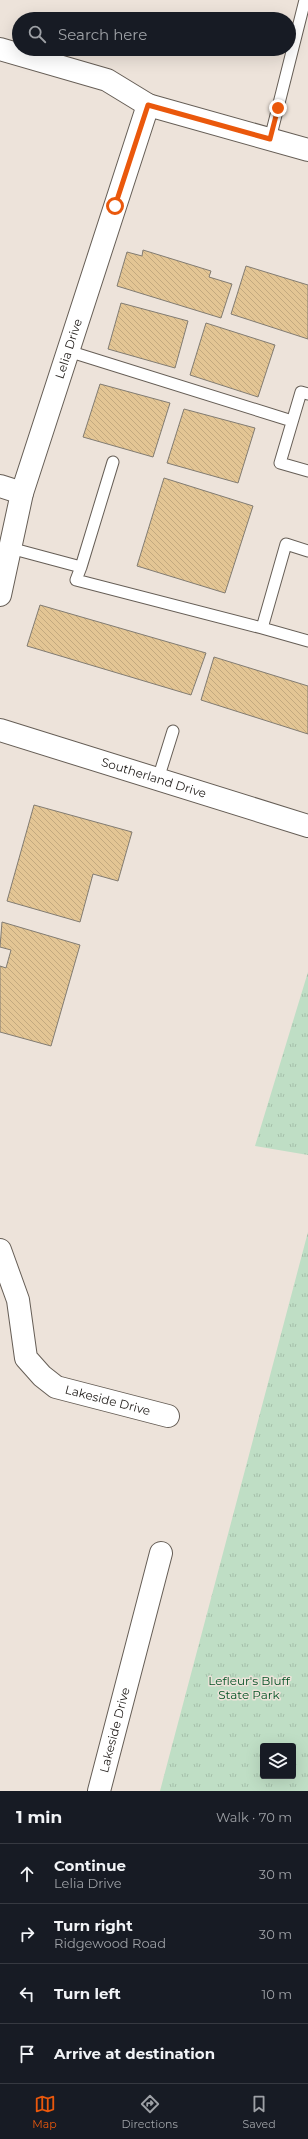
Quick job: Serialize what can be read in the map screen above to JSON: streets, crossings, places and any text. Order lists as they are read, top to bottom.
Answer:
{
  "streets": {
    "street": ["Lelia Drive", "Southerland Drive", "Lakeside Drive"]
  },
  "parks": ["Lefleur's Bluff State Park"],
  "page": {
    "search": "Search here",
    "heading": ["1 min", "Walk · 70 m"],
    "list": [
      ["Continue", "Lelia Drive", "30 m"],
      ["Turn right", "Ridgewood Road", "30 m"],
      ["Turn left", "10 m"],
      "Arrive at destination"
    ],
    "nav": ["Map", "Directions", "Saved"]
  }
}
